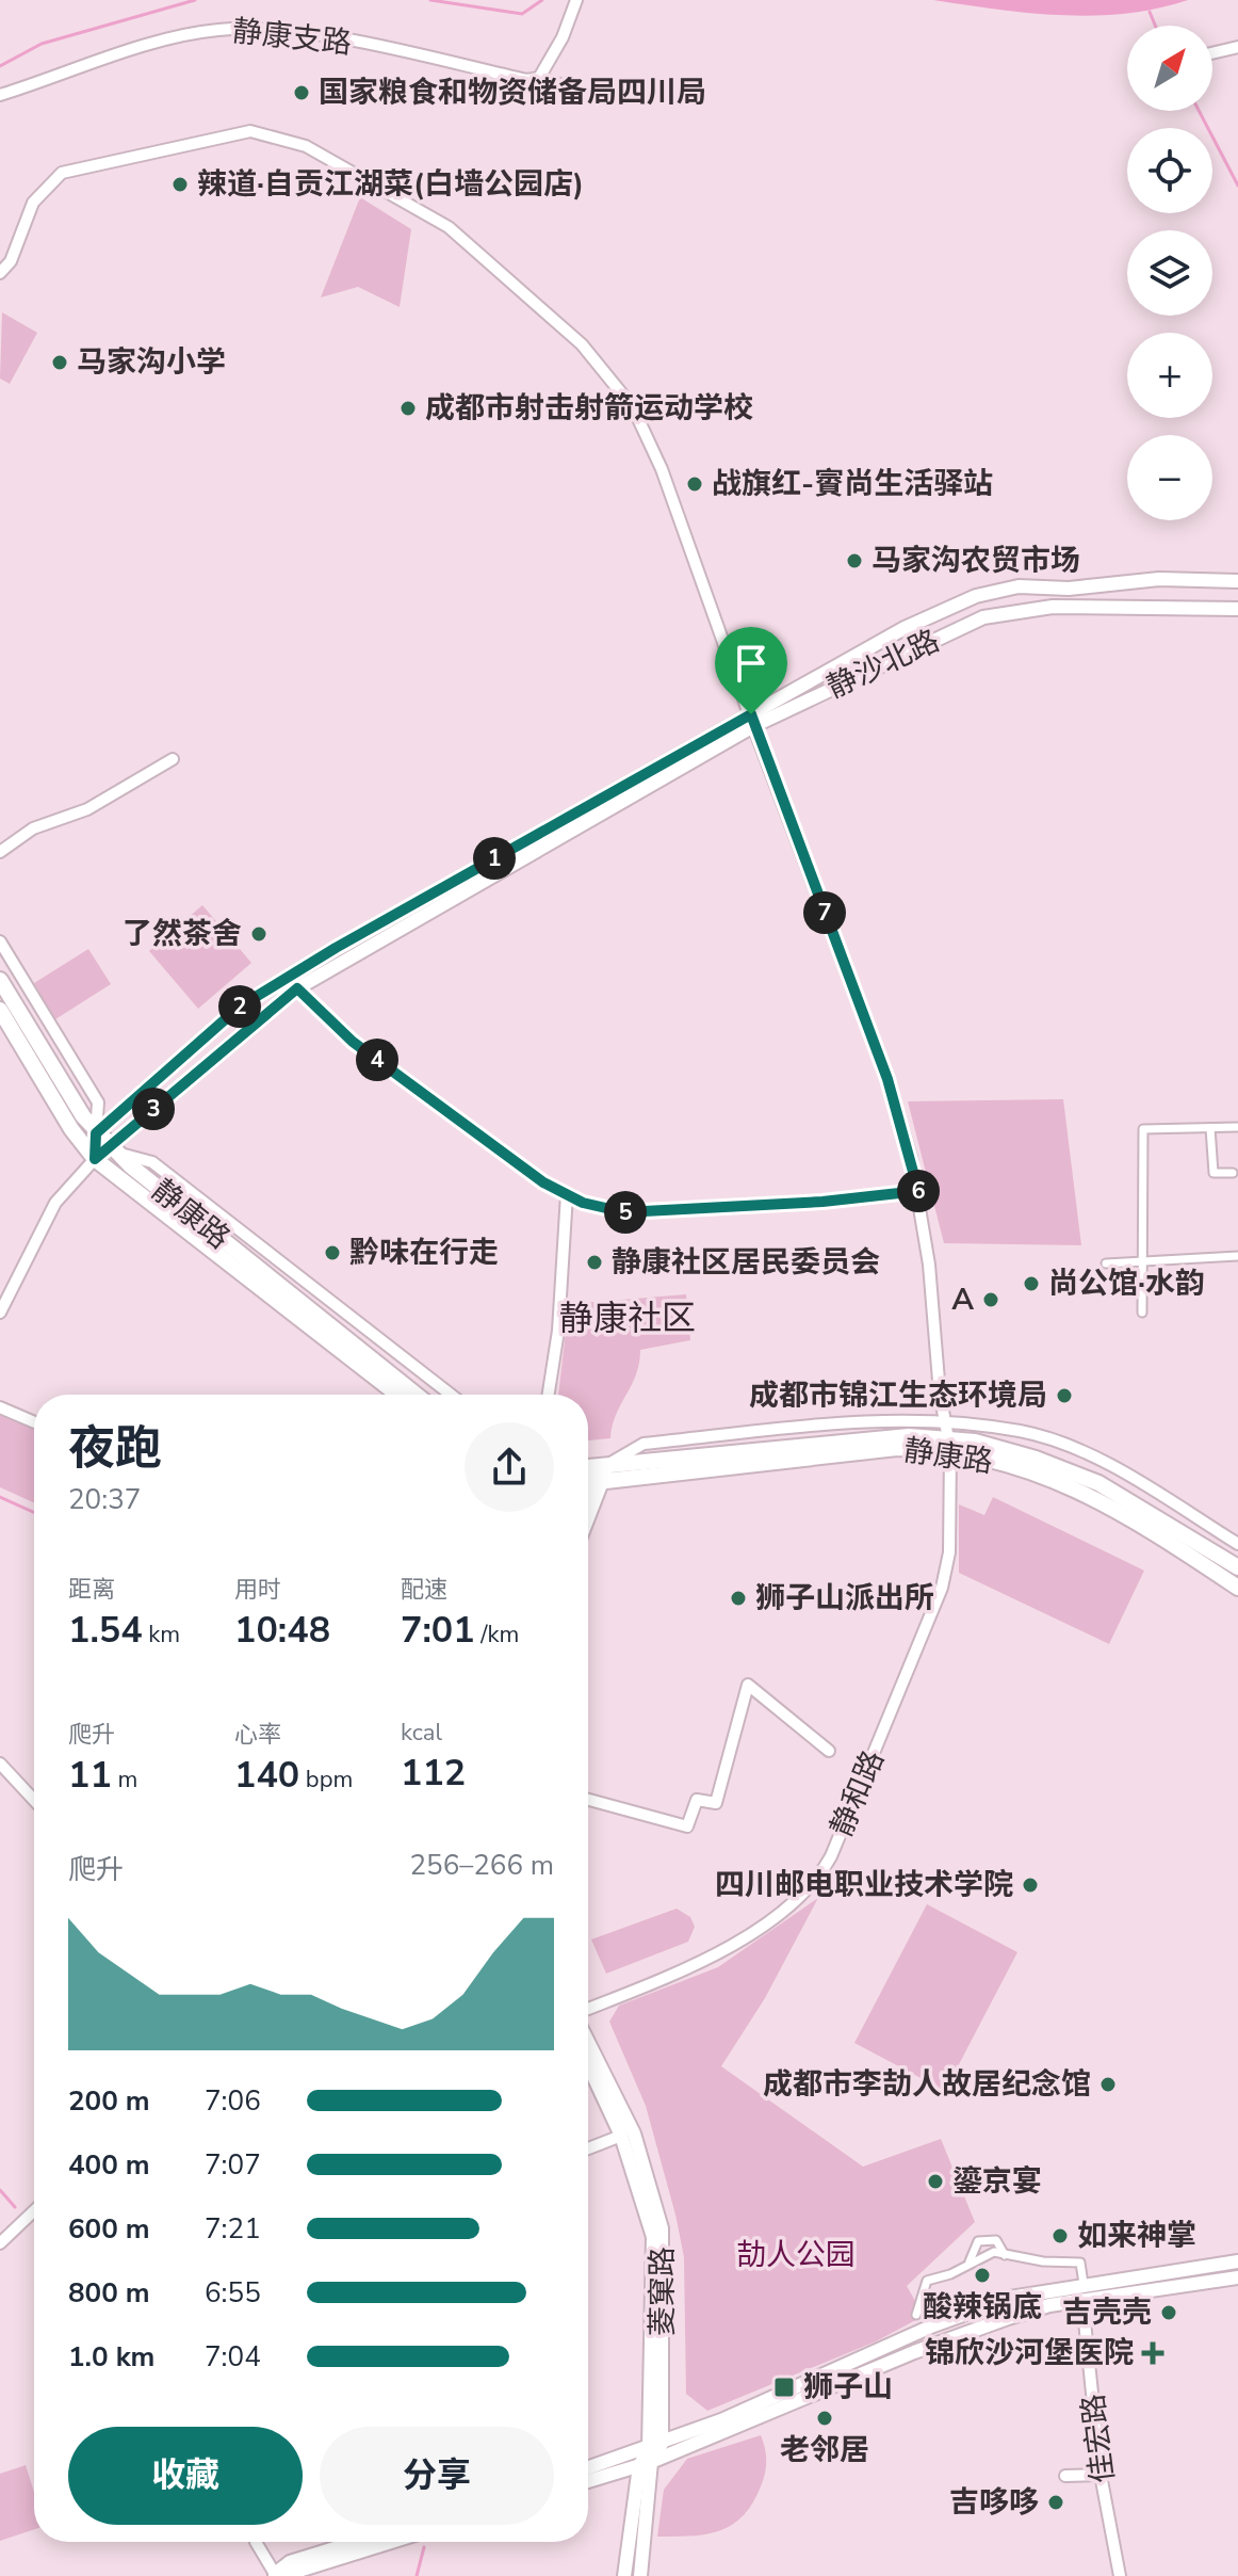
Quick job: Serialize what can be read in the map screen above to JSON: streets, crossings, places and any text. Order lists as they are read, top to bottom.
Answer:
{
  "streets": {
    "main road": ["静康路"],
    "street": [
      "静康支路",
      "静沙北路",
      "静和路",
      "菱窠路",
      "佳宏路"
    ]
  },
  "crossings": [
    ["静沙北路", "静康路"],
    ["静沙北路", "静和路"],
    ["静康路", "静和路"]
  ],
  "districts": ["静康社区"],
  "parks": ["劼人公园"],
  "places": {
    "other": [
      "国家粮食和物资储备局四川局",
      "辣道·自贡江湖菜(白墙公园店)",
      "马家沟小学",
      "成都市射击射箭运动学校",
      "战旗红-賨尚生活驿站",
      "马家沟农贸市场",
      "了然茶舍",
      "黔味在行走",
      "静康社区居民委员会",
      "尚公馆·水韵",
      "A",
      "成都市锦江生态环境局",
      "狮子山派出所",
      "四川邮电职业技术学院",
      "成都市李劼人故居纪念馆",
      "鎏京宴",
      "如来神掌",
      "酸辣锅底",
      "吉壳壳",
      "老邻居",
      "吉哆哆"
    ],
    "health": ["锦欣沙河堡医院"],
    "transit": ["狮子山"]
  },
  "north": "top right",
  "page": {
    "map_buttons": ["+", "−"],
    "pins": [
      "1",
      "7",
      "2",
      "4",
      "3",
      "6",
      "5"
    ],
    "heading": ["夜跑", "20:37"],
    "stats": [
      ["距离", "1.54 km"],
      ["用时", "10:48"],
      ["配速", "7:01 /km"],
      ["爬升", "11 m"],
      ["心率", "140 bpm"],
      ["kcal", "112"]
    ],
    "chart": ["爬升", "256–266 m"],
    "list": [
      {
        "name": "200 m",
        "note": "7:06"
      },
      {
        "name": "400 m",
        "note": "7:07"
      },
      {
        "name": "600 m",
        "note": "7:21"
      },
      {
        "name": "800 m",
        "note": "6:55"
      },
      {
        "name": "1.0 km",
        "note": "7:04"
      }
    ],
    "buttons": ["收藏", "分享"]
  }
}
